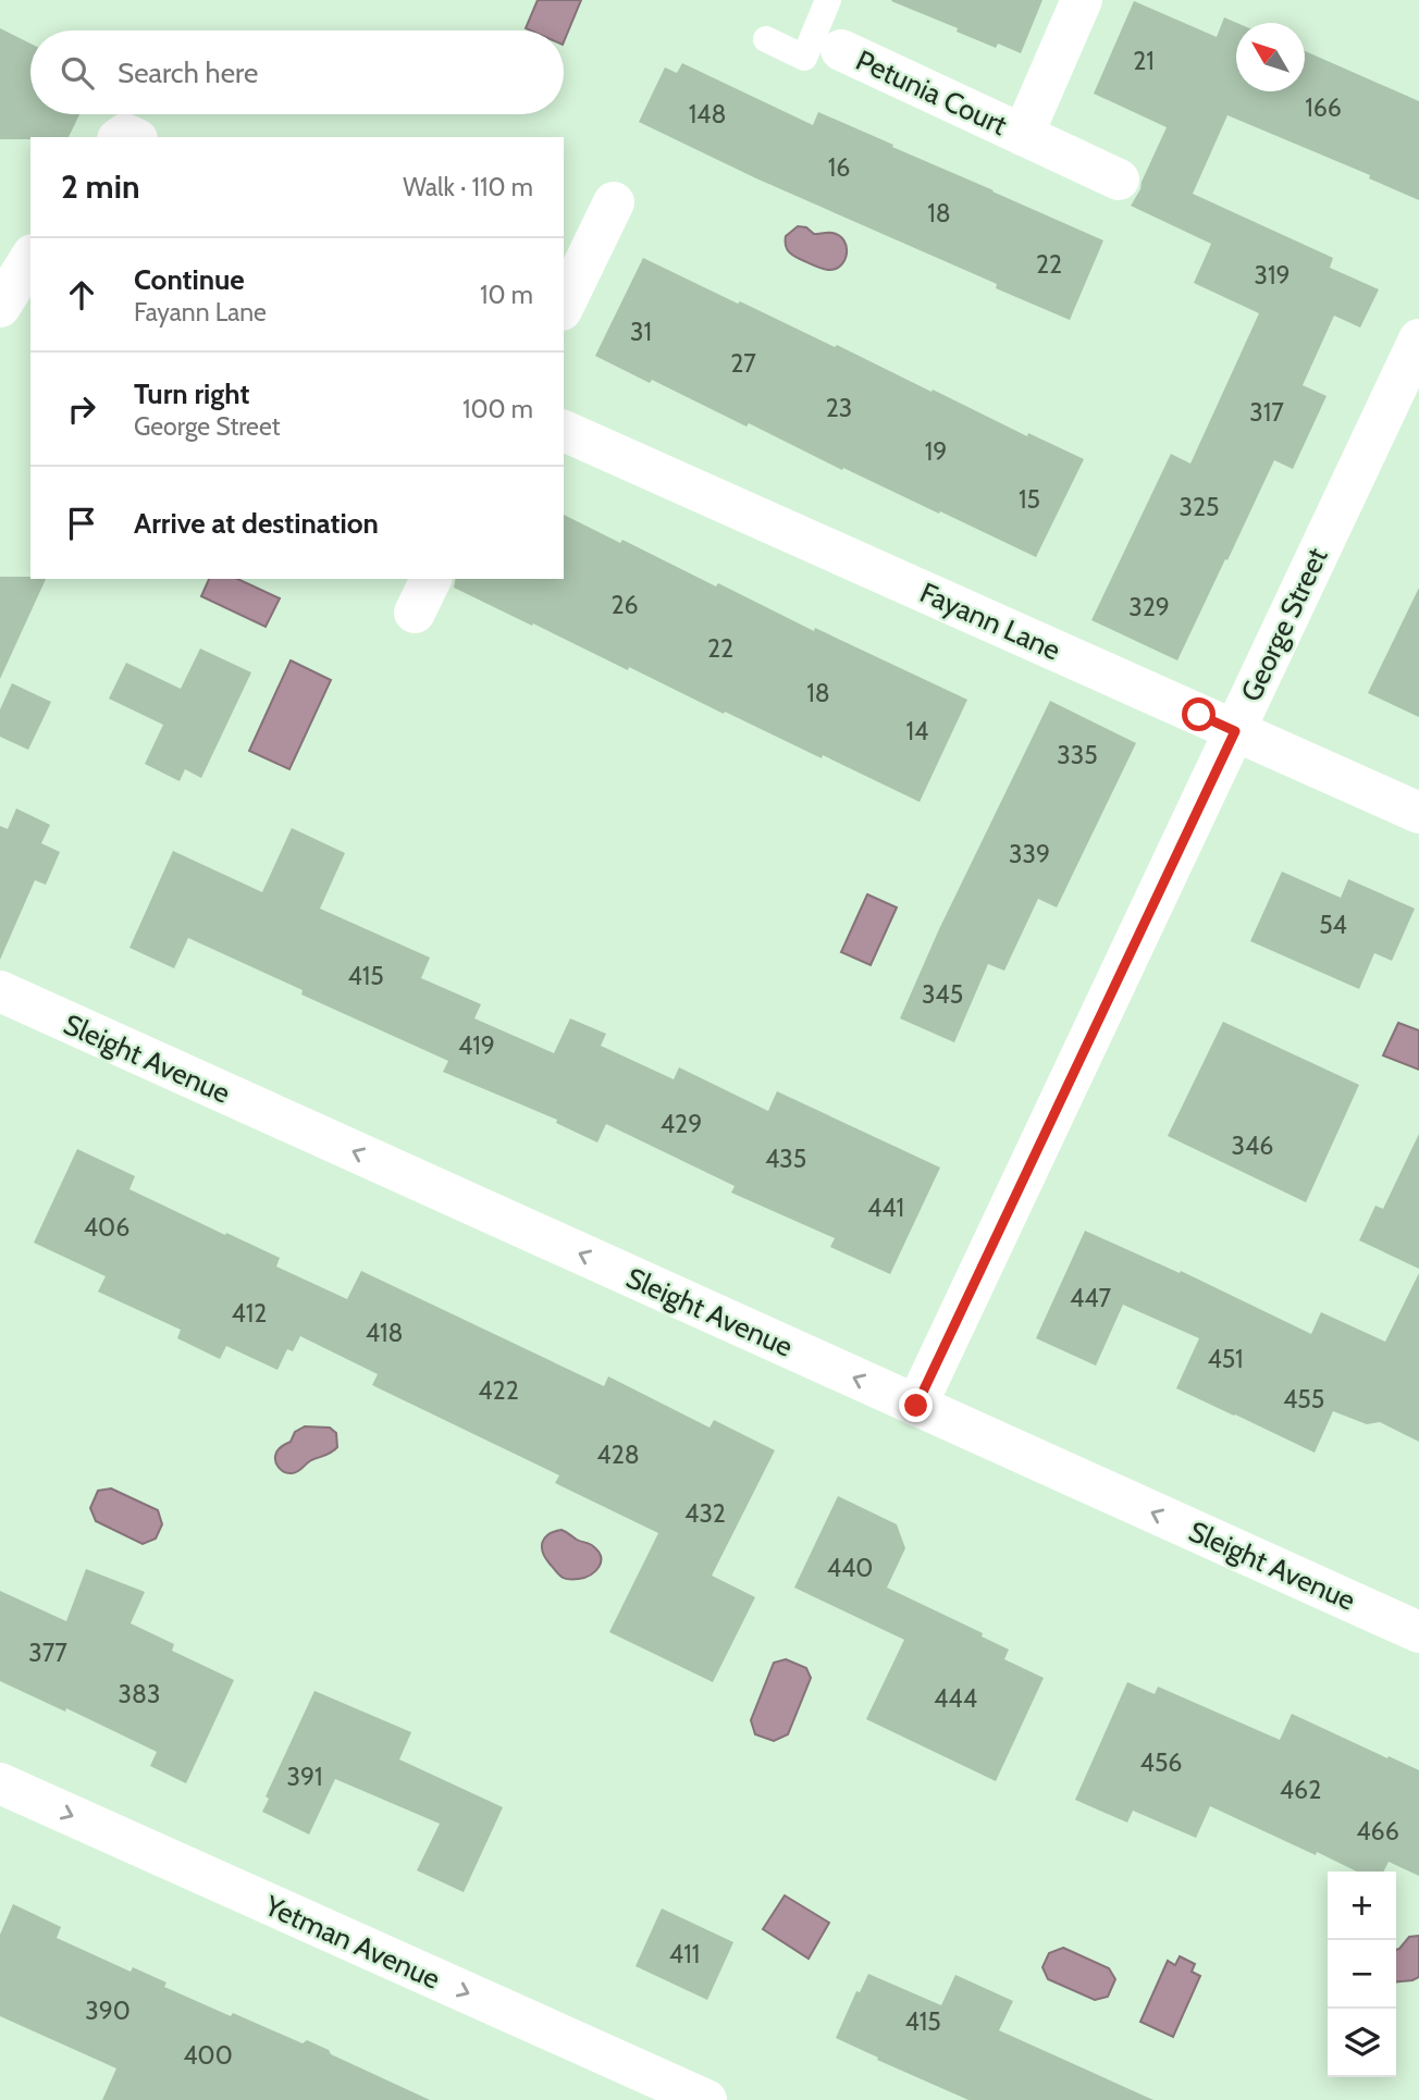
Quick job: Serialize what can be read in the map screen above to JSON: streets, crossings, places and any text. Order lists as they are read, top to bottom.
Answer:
{
  "streets": {
    "street": [
      "Petunia Court",
      "Fayann Lane",
      "George Street",
      "Sleight Avenue",
      "Yetman Avenue"
    ]
  },
  "crossings": [
    ["Fayann Lane", "George Street"],
    ["George Street", "Sleight Avenue"]
  ],
  "one_way": ["Sleight Avenue", "Yetman Avenue"],
  "house_numbers": [
    "21",
    "166",
    "148",
    "16",
    "18",
    "22",
    "319",
    "31",
    "27",
    "23",
    "317",
    "19",
    "15",
    "325",
    "26",
    "329",
    "22",
    "18",
    "14",
    "335",
    "339",
    "54",
    "415",
    "345",
    "419",
    "429",
    "346",
    "435",
    "441",
    "406",
    "447",
    "412",
    "418",
    "451",
    "422",
    "455",
    "428",
    "432",
    "440",
    "377",
    "383",
    "444",
    "456",
    "391",
    "462",
    "466",
    "411",
    "390",
    "415",
    "400"
  ],
  "north": "top left",
  "page": {
    "search": "Search here",
    "heading": ["2 min", "Walk · 110 m"],
    "list": [
      ["Continue", "Fayann Lane", "10 m"],
      ["Turn right", "George Street", "100 m"],
      "Arrive at destination"
    ],
    "map_buttons": ["+", "−"]
  }
}
